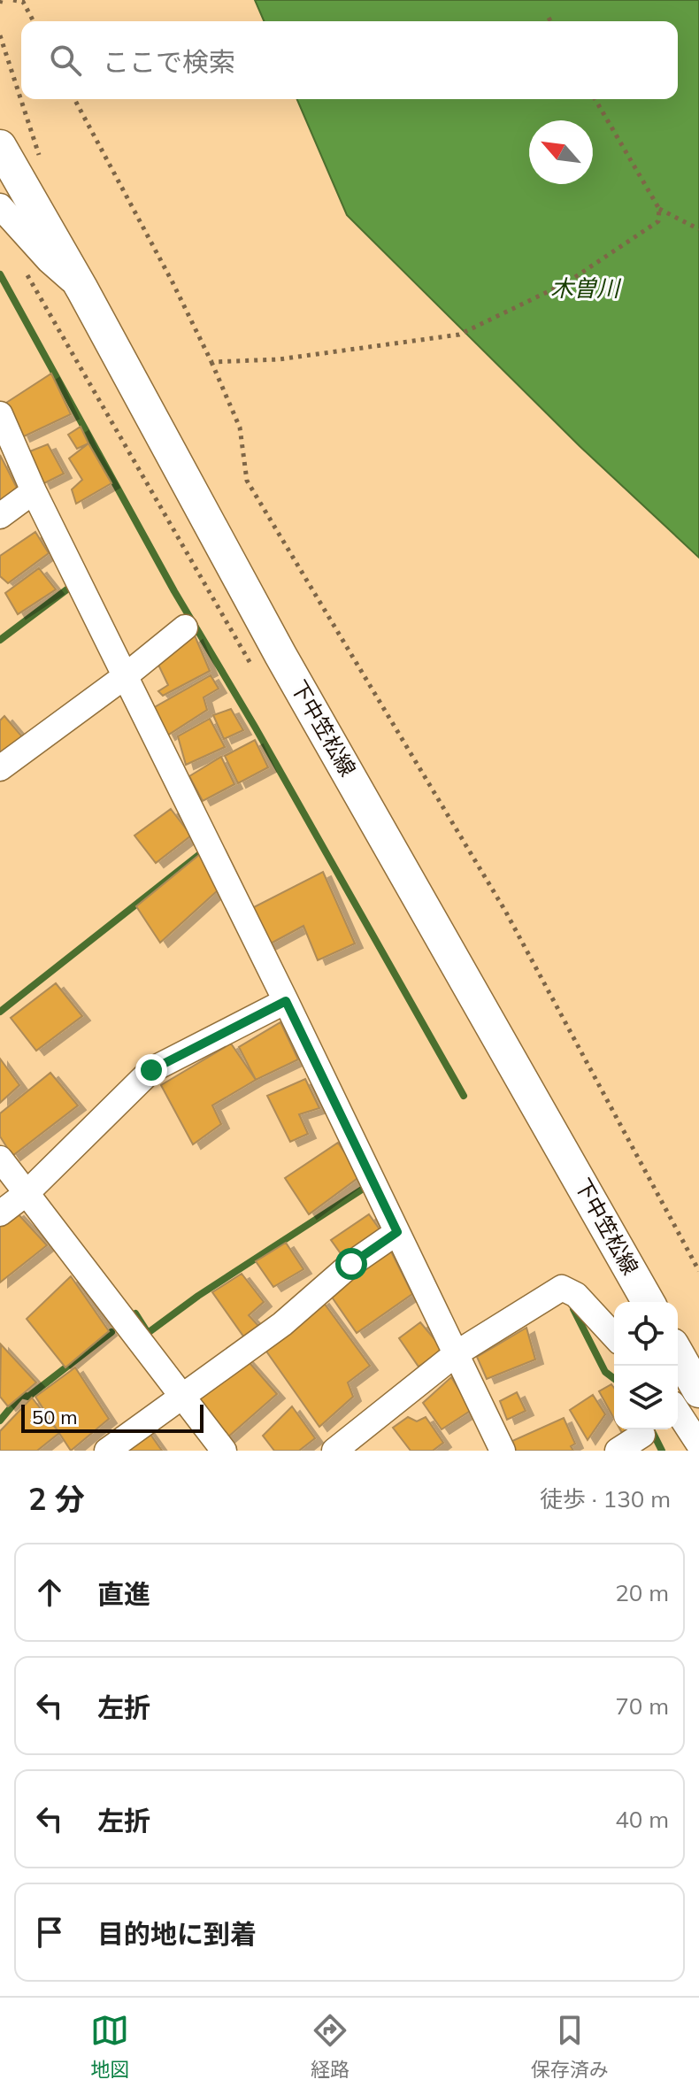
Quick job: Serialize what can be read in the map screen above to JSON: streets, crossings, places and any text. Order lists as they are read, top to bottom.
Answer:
{
  "streets": {
    "main road": ["下中笠松線"]
  },
  "water": ["木曽川"],
  "scale_bar": "50 m",
  "north": "top left",
  "page": {
    "search": "ここで検索",
    "scale": "50 m",
    "heading": ["2 分", "徒歩 · 130 m"],
    "list": [
      ["直進", "20 m"],
      ["左折", "70 m"],
      ["左折", "40 m"],
      "目的地に到着"
    ],
    "nav": ["地図", "経路", "保存済み"]
  }
}
